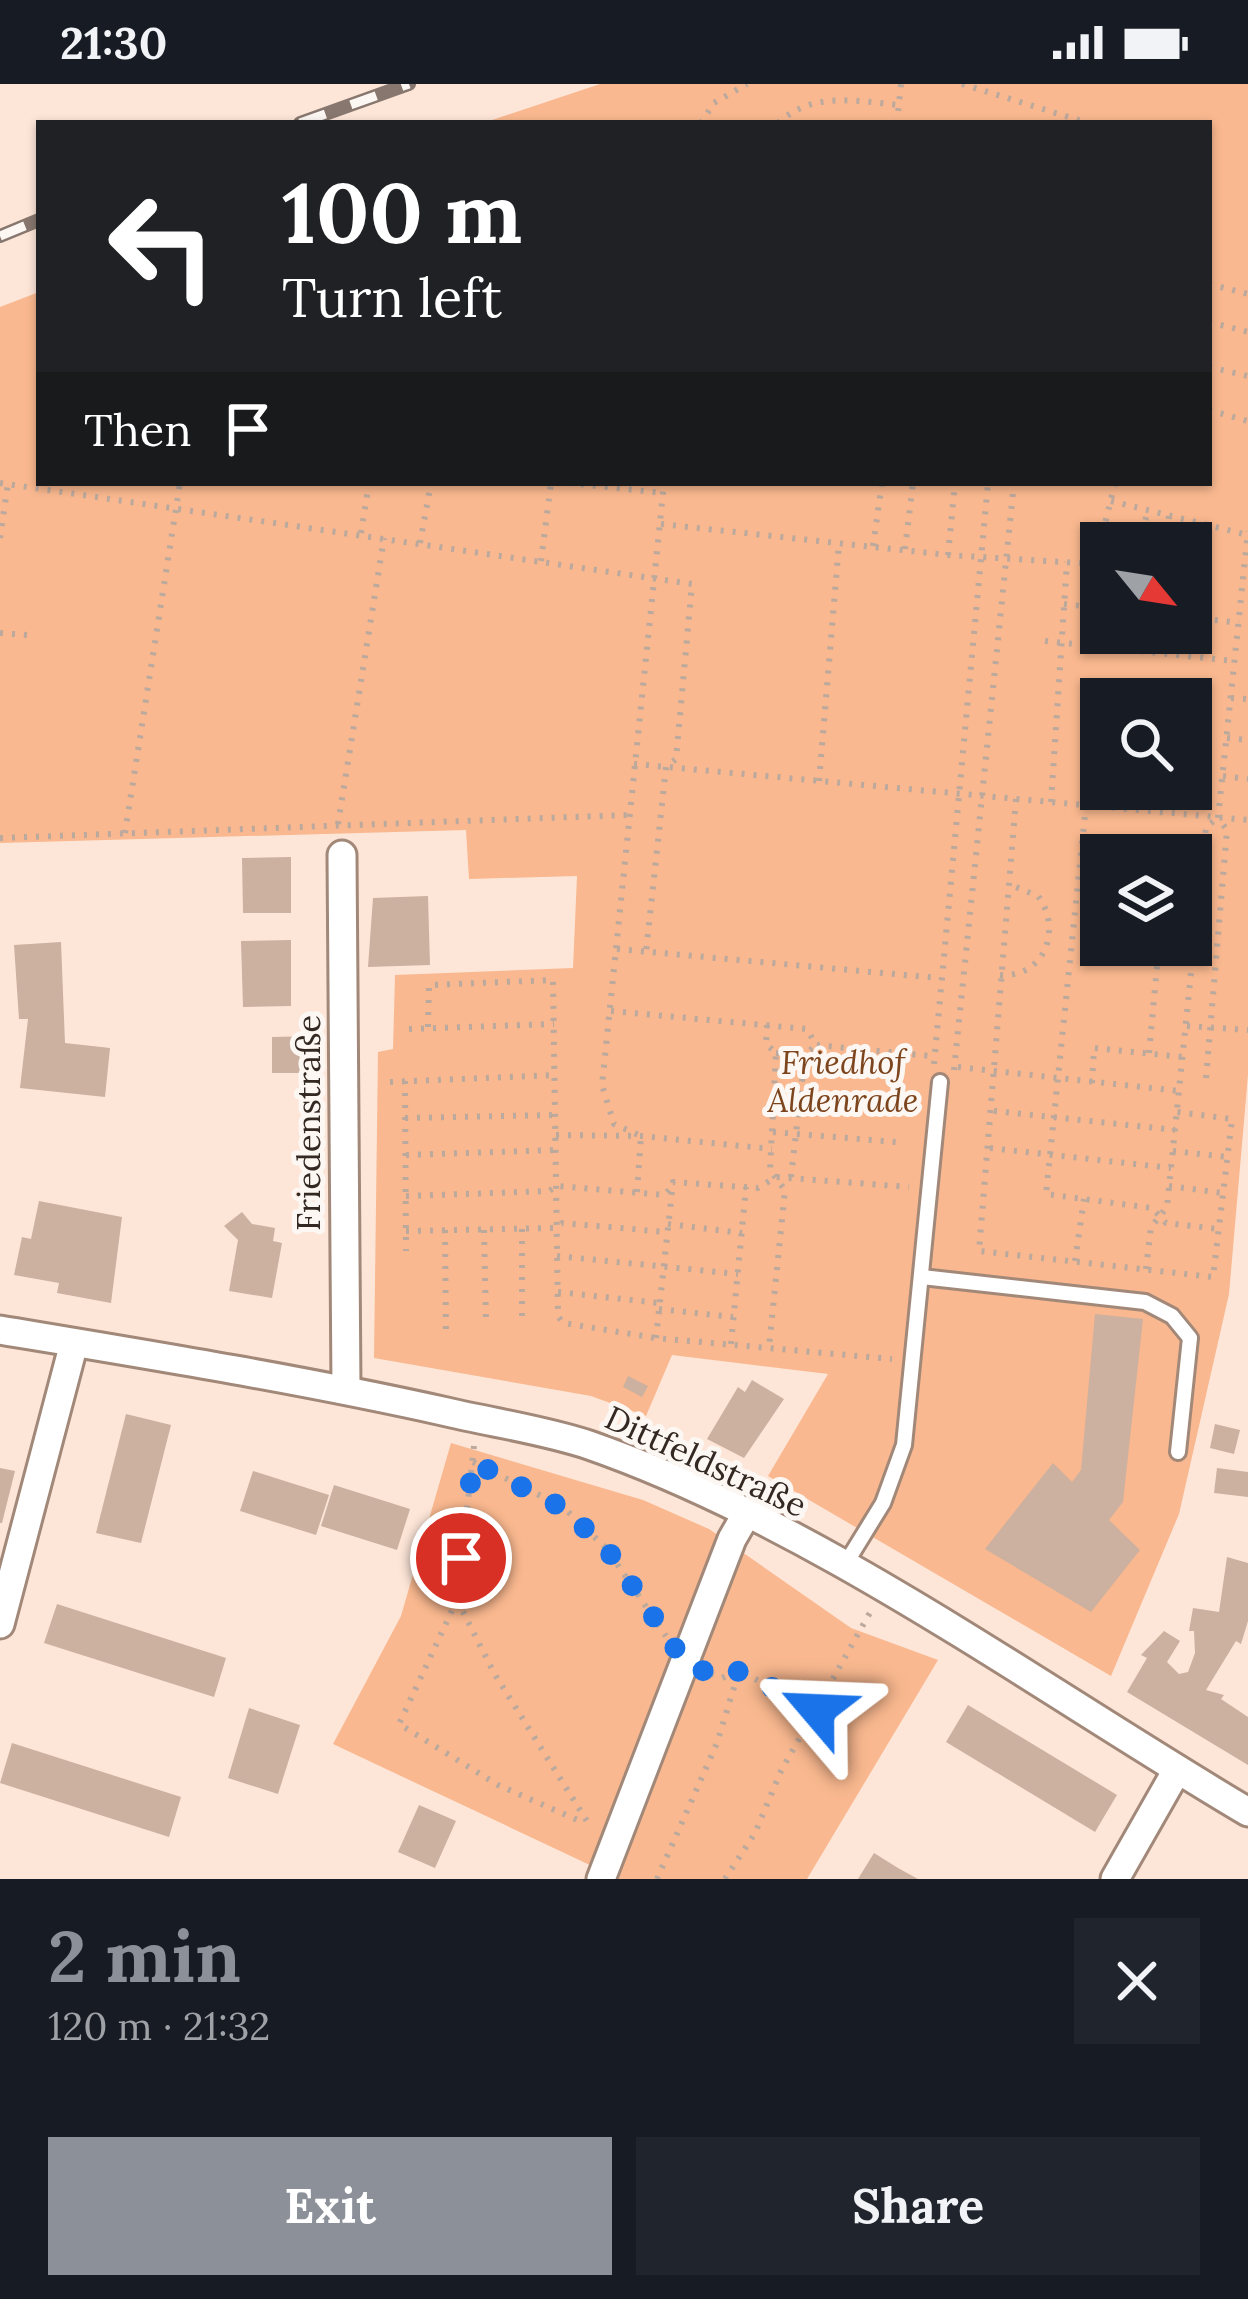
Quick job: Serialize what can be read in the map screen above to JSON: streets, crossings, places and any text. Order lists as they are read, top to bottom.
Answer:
{
  "streets": {
    "street": ["Friedenstraße", "Dittfeldstraße"]
  },
  "crossings": [
    ["Friedenstraße", "Dittfeldstraße"]
  ],
  "parks": ["Friedhof Aldenrade"],
  "north": "bottom right",
  "page": {
    "status": "21:30",
    "turn": ["100 m", "Turn left"],
    "then": "Then",
    "heading": ["2 min", "120 m · 21:32"],
    "buttons": ["Exit", "Share"]
  }
}
